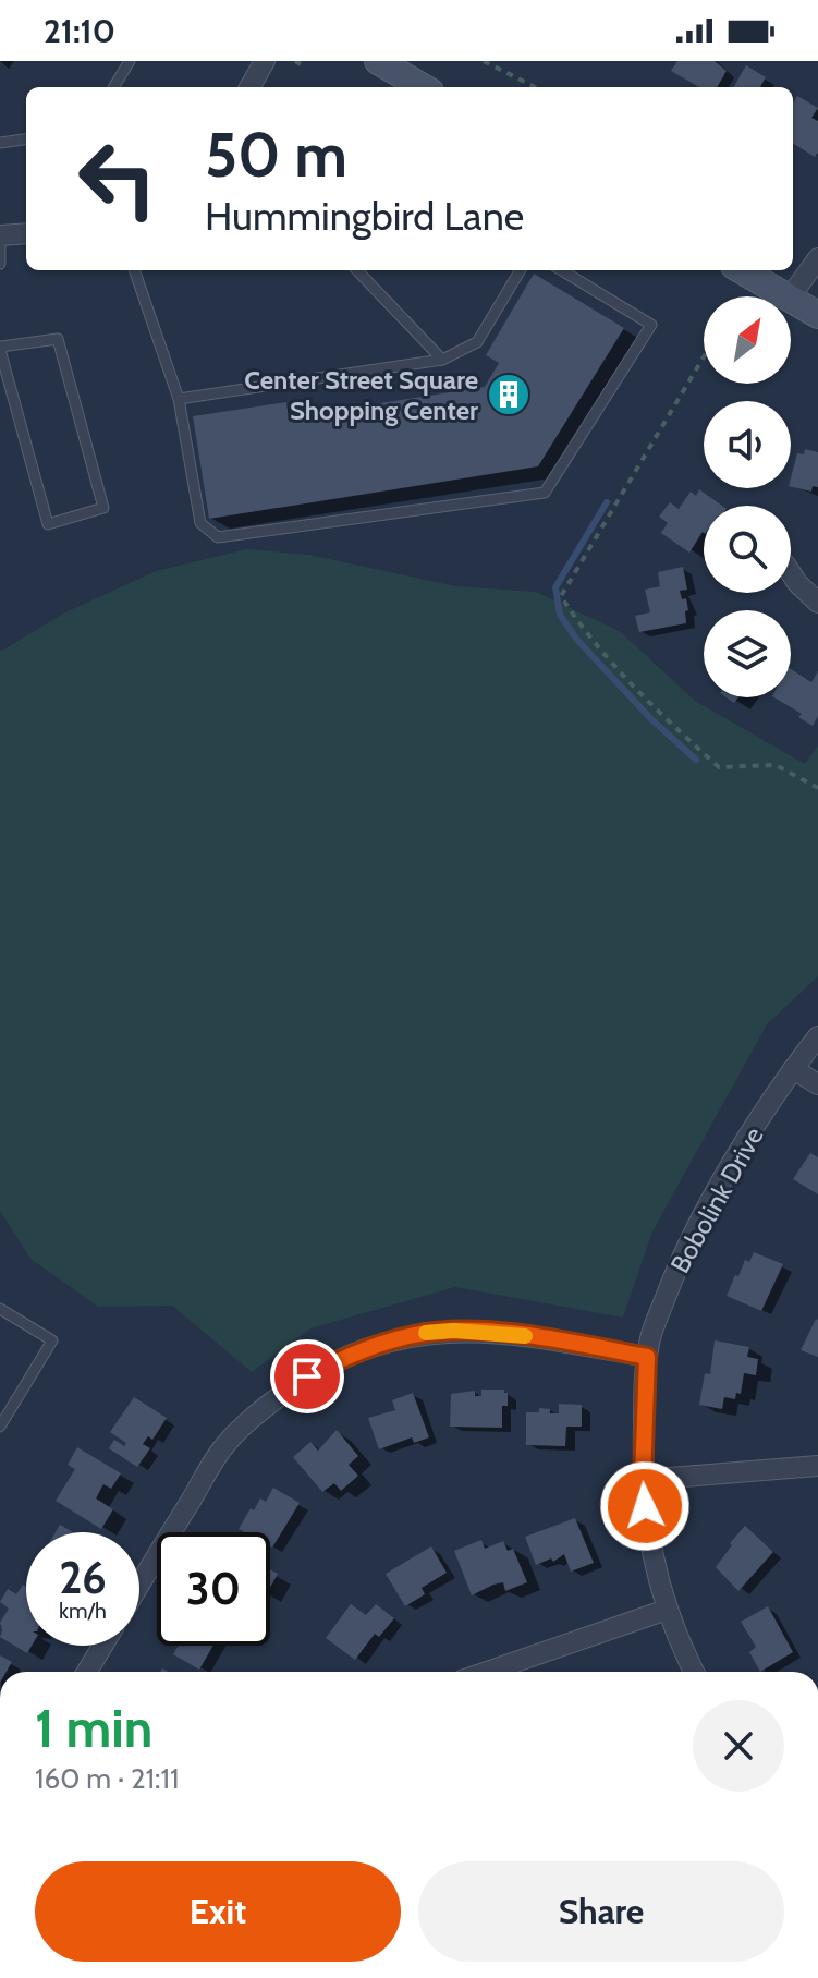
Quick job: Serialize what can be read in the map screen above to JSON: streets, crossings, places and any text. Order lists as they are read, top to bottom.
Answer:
{
  "streets": {
    "street": ["Bobolink Drive"]
  },
  "places": {
    "building": ["Center Street Square Shopping Center"]
  },
  "north": "top right",
  "page": {
    "status": "21:10",
    "turn": ["50 m", "Hummingbird Lane"],
    "speed": "26 km/h",
    "limit": "30",
    "heading": ["1 min", "160 m · 21:11"],
    "buttons": ["Exit", "Share"]
  }
}
